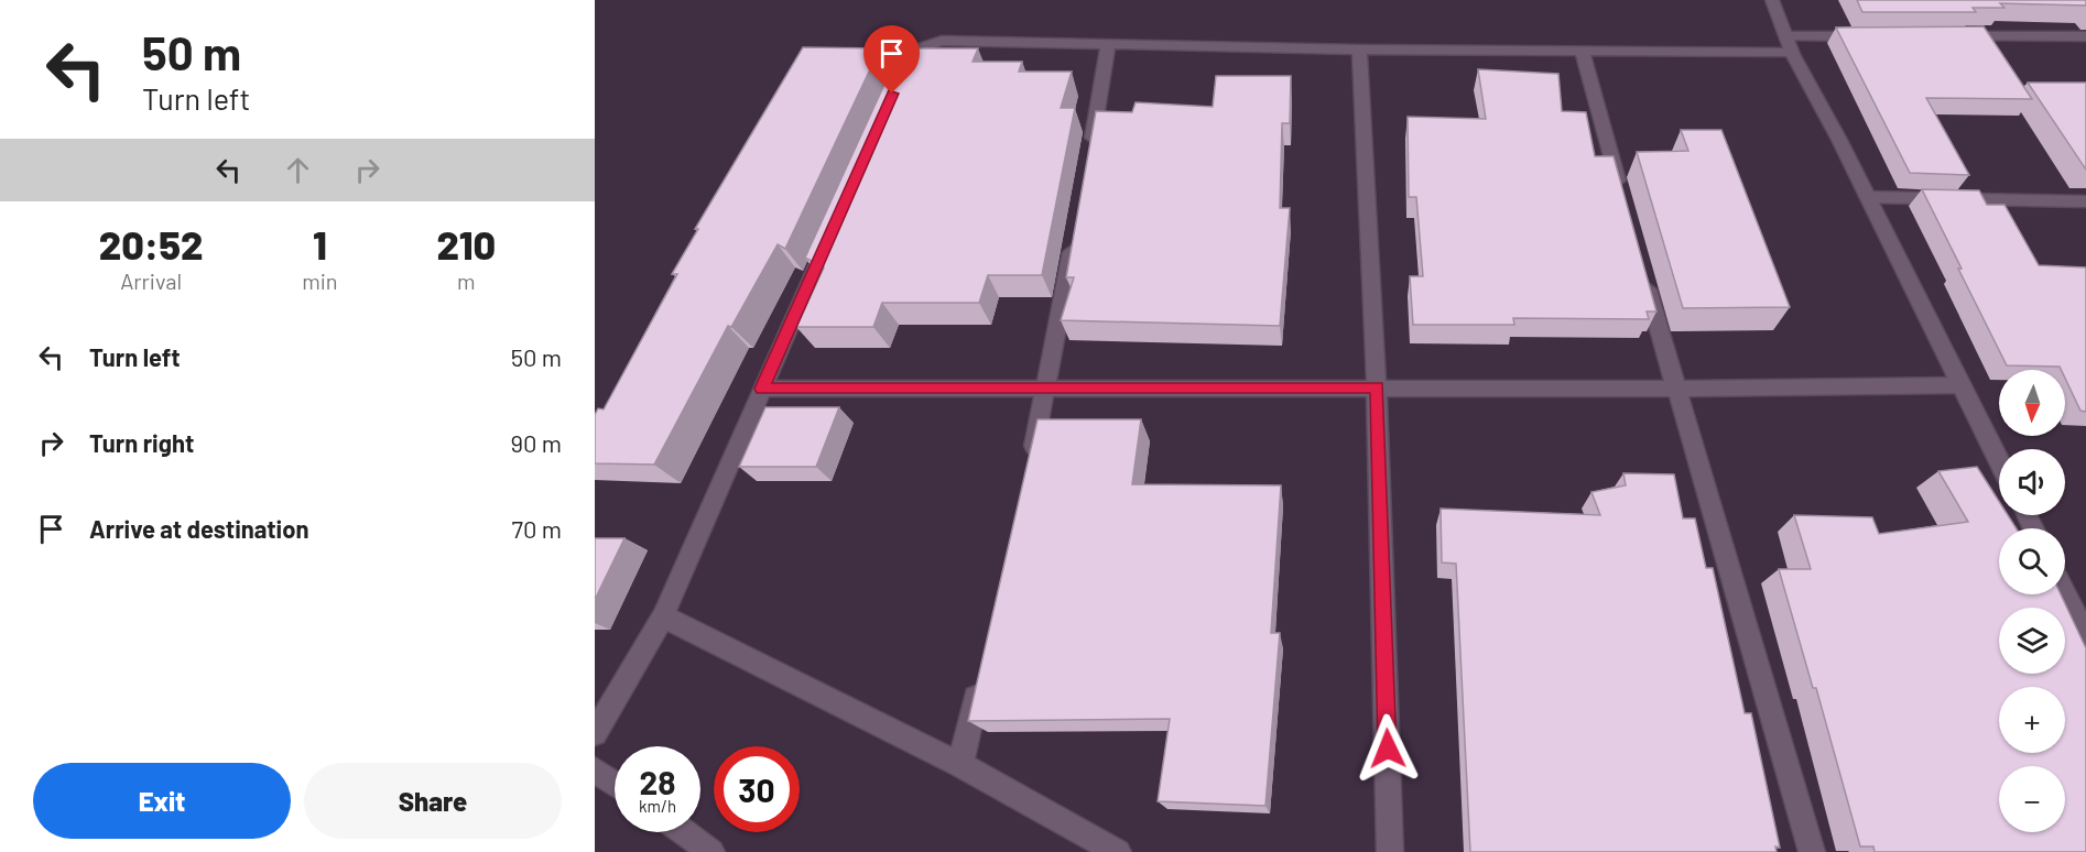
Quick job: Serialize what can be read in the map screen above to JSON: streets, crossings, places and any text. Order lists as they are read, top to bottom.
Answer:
{
  "north": "bottom",
  "page": {
    "turn": ["50 m", "Turn left"],
    "eta": [
      "20:52",
      "Arrival",
      "1",
      "min",
      "210",
      "m"
    ],
    "list": [
      {
        "name": "Turn left",
        "value": "50 m"
      },
      {
        "name": "Turn right",
        "value": "90 m"
      },
      {
        "name": "Arrive at destination",
        "value": "70 m"
      }
    ],
    "map_buttons": ["+", "−"],
    "speed": "28 km/h",
    "limit": "30",
    "buttons": ["Exit", "Share"]
  }
}
